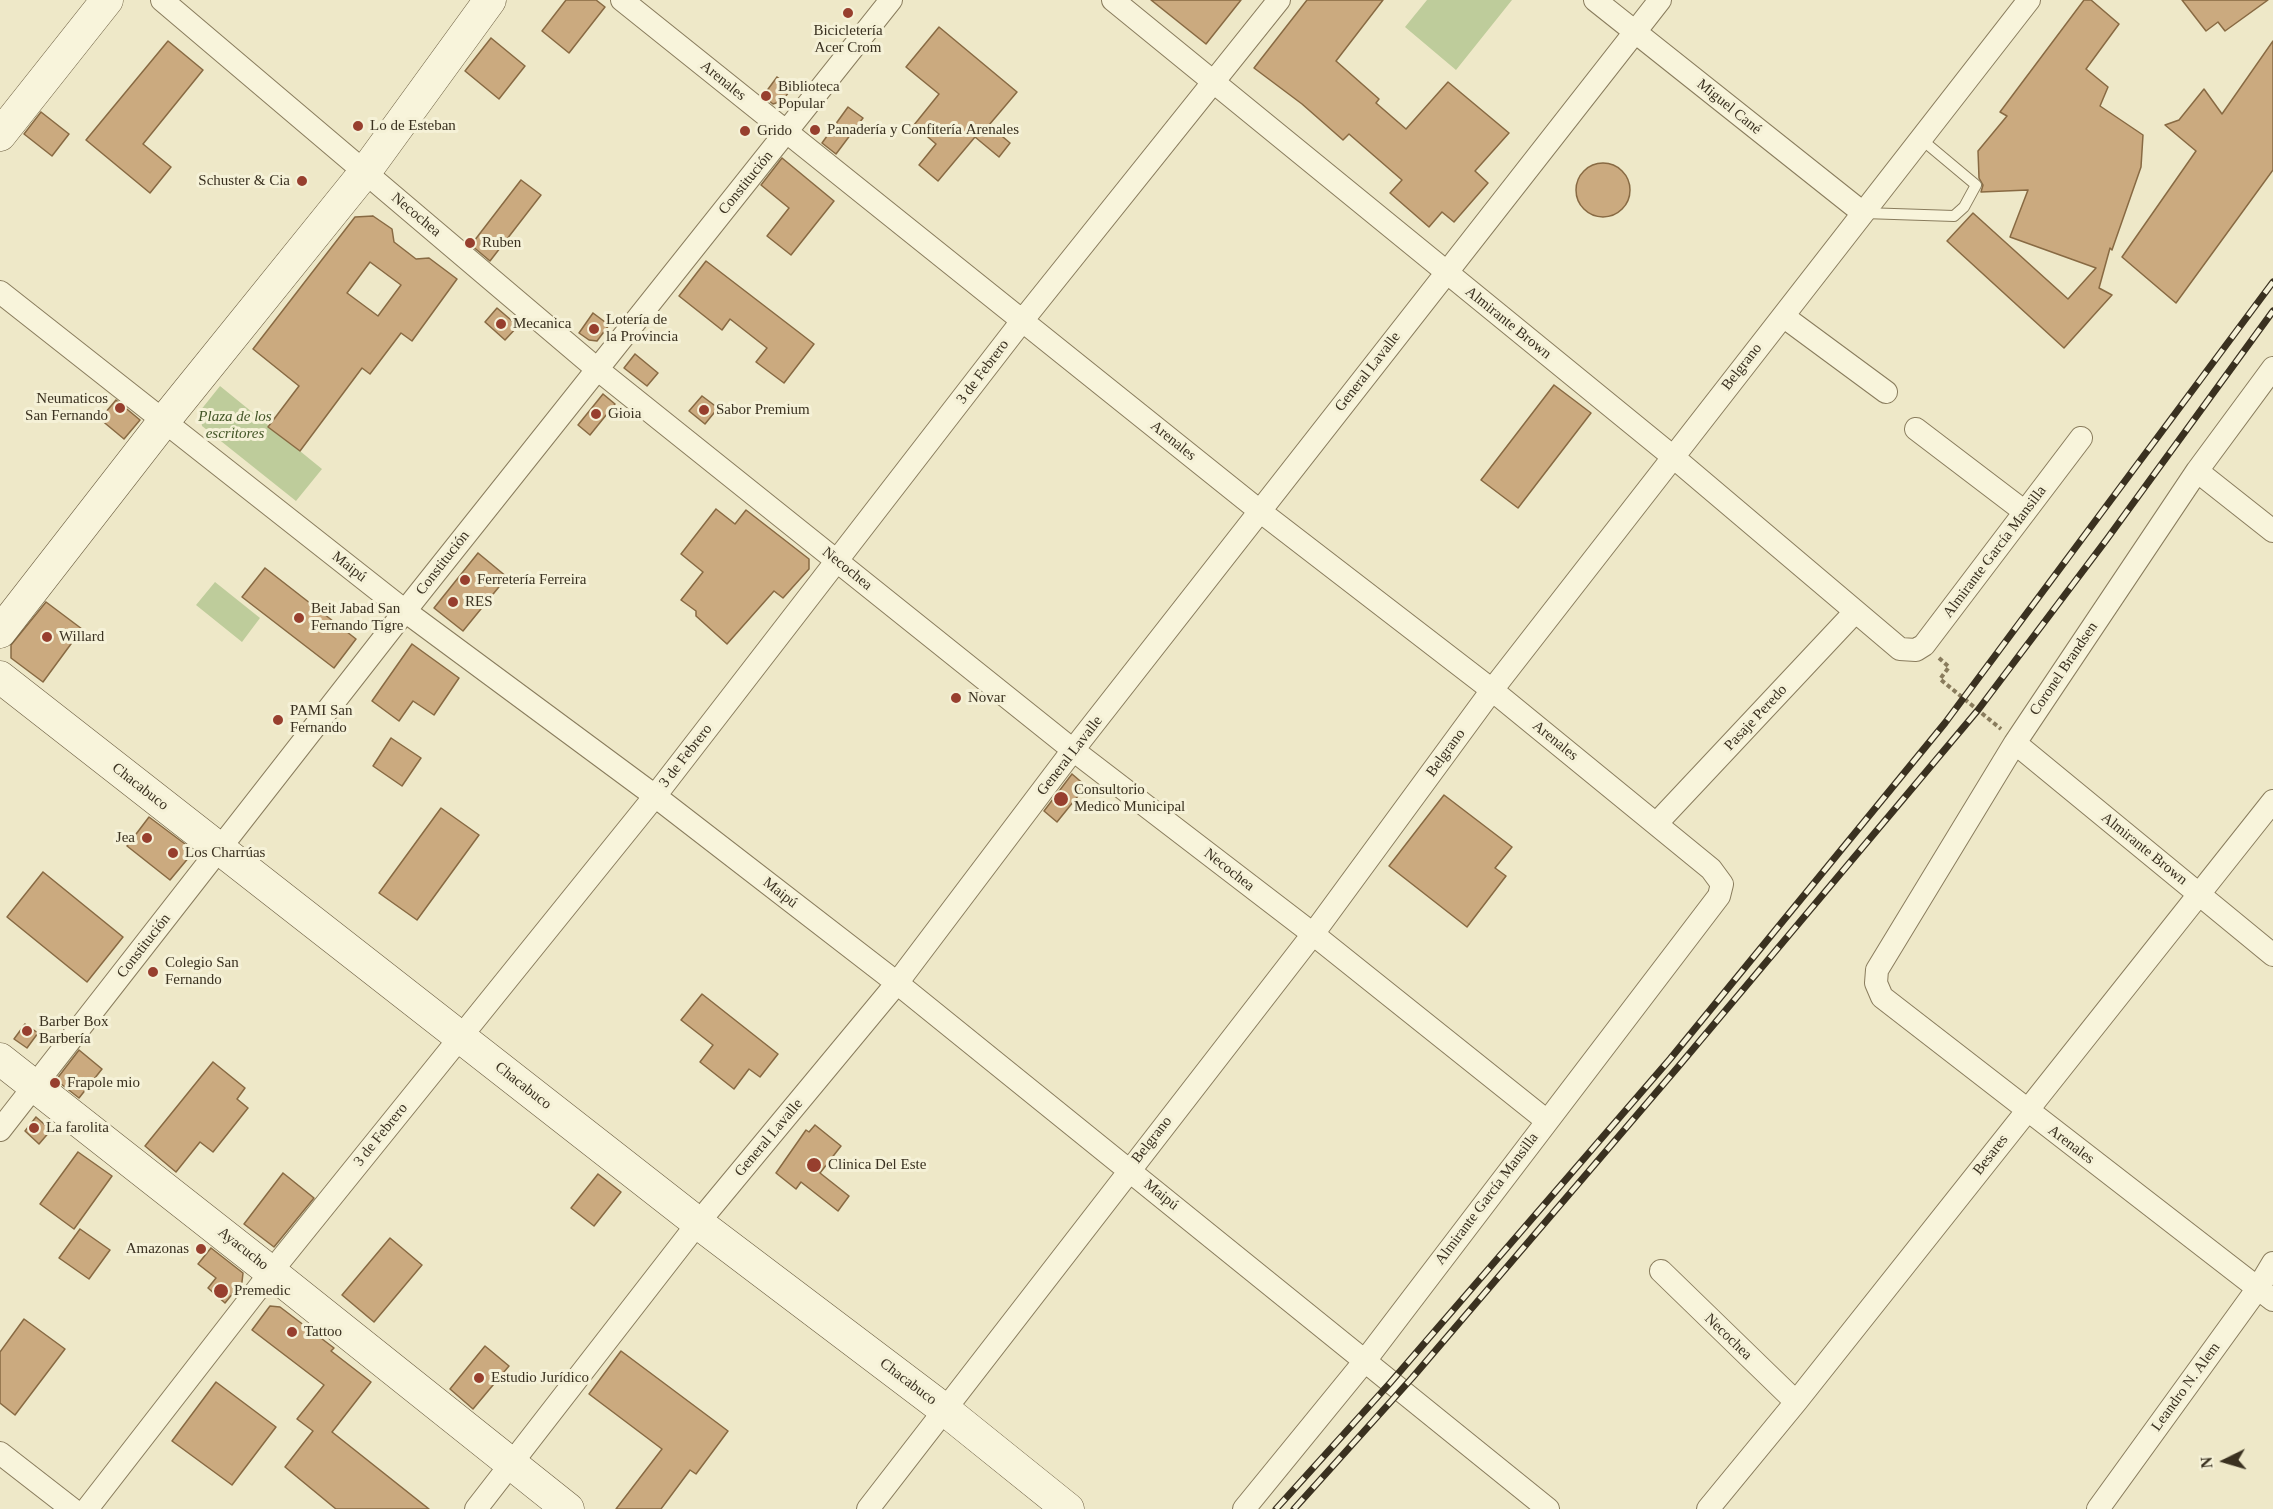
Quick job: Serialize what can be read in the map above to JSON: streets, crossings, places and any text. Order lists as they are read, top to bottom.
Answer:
{
  "streets": {
    "street": [
      "Arenales",
      "Miguel Cané",
      "Constitución",
      "Necochea",
      "Almirante Brown",
      "Belgrano",
      "3 de Febrero",
      "General Lavalle",
      "Almirante García Mansilla",
      "Maipú",
      "Coronel Brandsen",
      "Pasaje Peredo",
      "Chacabuco",
      "Besares",
      "Ayacucho",
      "Leandro N. Alem"
    ]
  },
  "crossings": [
    ["Arenales", "Constitución"],
    ["Arenales", "Belgrano"],
    ["Arenales", "3 de Febrero"],
    ["Arenales", "General Lavalle"],
    ["Arenales", "Almirante García Mansilla"],
    ["Arenales", "Coronel Brandsen"],
    ["Arenales", "Pasaje Peredo"],
    ["Arenales", "Besares"],
    ["Arenales", "Leandro N. Alem"],
    ["Miguel Cané", "Belgrano"],
    ["Miguel Cané", "General Lavalle"],
    ["Constitución", "Necochea"],
    ["Constitución", "Maipú"],
    ["Constitución", "Chacabuco"],
    ["Constitución", "Ayacucho"],
    ["Necochea", "Belgrano"],
    ["Necochea", "3 de Febrero"],
    ["Necochea", "General Lavalle"],
    ["Necochea", "Almirante García Mansilla"],
    ["Necochea", "Besares"],
    ["Almirante Brown", "Belgrano"],
    ["Almirante Brown", "3 de Febrero"],
    ["Almirante Brown", "General Lavalle"],
    ["Almirante Brown", "Almirante García Mansilla"],
    ["Almirante Brown", "Coronel Brandsen"],
    ["Almirante Brown", "Pasaje Peredo"],
    ["Almirante Brown", "Besares"],
    ["Belgrano", "Maipú"],
    ["Belgrano", "Chacabuco"],
    ["3 de Febrero", "Maipú"],
    ["3 de Febrero", "Chacabuco"],
    ["3 de Febrero", "Ayacucho"],
    ["General Lavalle", "Maipú"],
    ["General Lavalle", "Chacabuco"],
    ["General Lavalle", "Ayacucho"],
    ["Almirante García Mansilla", "Maipú"]
  ],
  "parks": ["Plaza de los escritores"],
  "places": [
    "Bicicletería Acer Crom",
    "Biblioteca Popular",
    "Lo de Esteban",
    "Panadería y Confitería Arenales",
    "Grido",
    "Schuster & Cia",
    "Ruben",
    "Mecanica",
    "Lotería de la Provincia",
    "Neumaticos San Fernando",
    "Sabor Premium",
    "Gioia",
    "Ferretería Ferreira",
    "RES",
    "Beit Jabad San Fernando Tigre",
    "Willard",
    "Novar",
    "PAMI San Fernando",
    "Consultorio Medico Municipal",
    "Jea",
    "Los Charrúas",
    "Colegio San Fernando",
    "Barber Box Barbería",
    "Frapole mio",
    "La farolita",
    "Clinica Del Este",
    "Amazonas",
    "Premedic",
    "Tattoo",
    "Estudio Jurídico"
  ],
  "north": "left"
}
